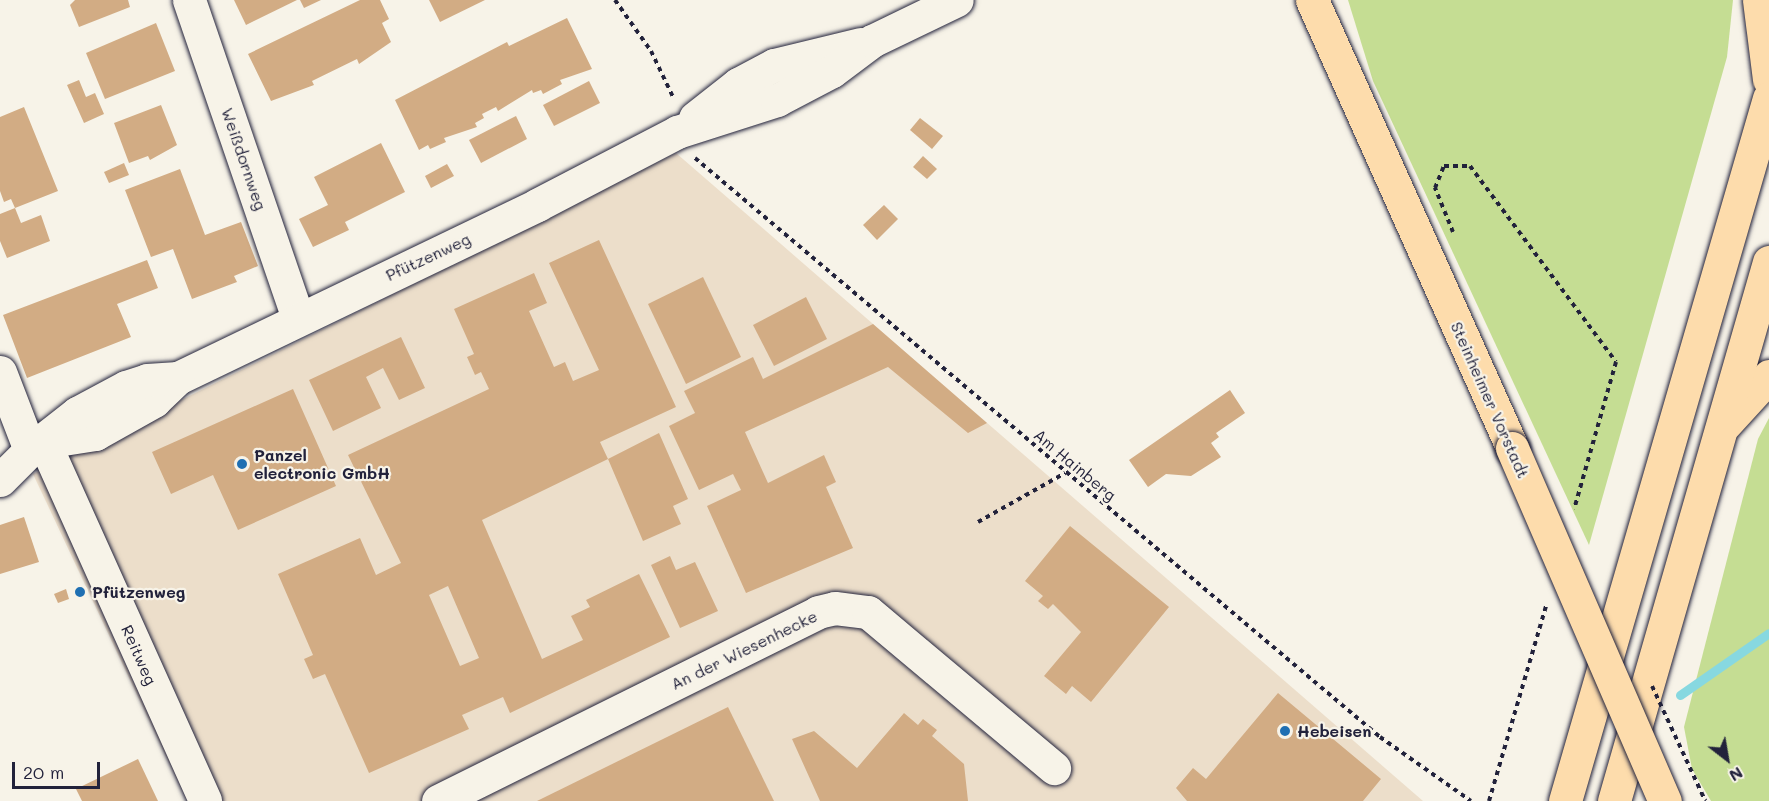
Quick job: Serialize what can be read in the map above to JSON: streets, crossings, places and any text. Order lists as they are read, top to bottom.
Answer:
{
  "streets": {
    "main road": ["Steinheimer Vorstadt"],
    "street": [
      "Weißdornweg",
      "Pfützenweg",
      "An der Wiesenhecke",
      "Reitweg"
    ],
    "path": ["Am Hainberg"]
  },
  "crossings": [
    ["Weißdornweg", "Pfützenweg"],
    ["Pfützenweg", "Am Hainberg"],
    ["Pfützenweg", "Reitweg"]
  ],
  "places": ["Panzel electronic GmbH", "Pfützenweg", "Hebeisen"],
  "scale_bar": "20 m",
  "north": "bottom right"
}
